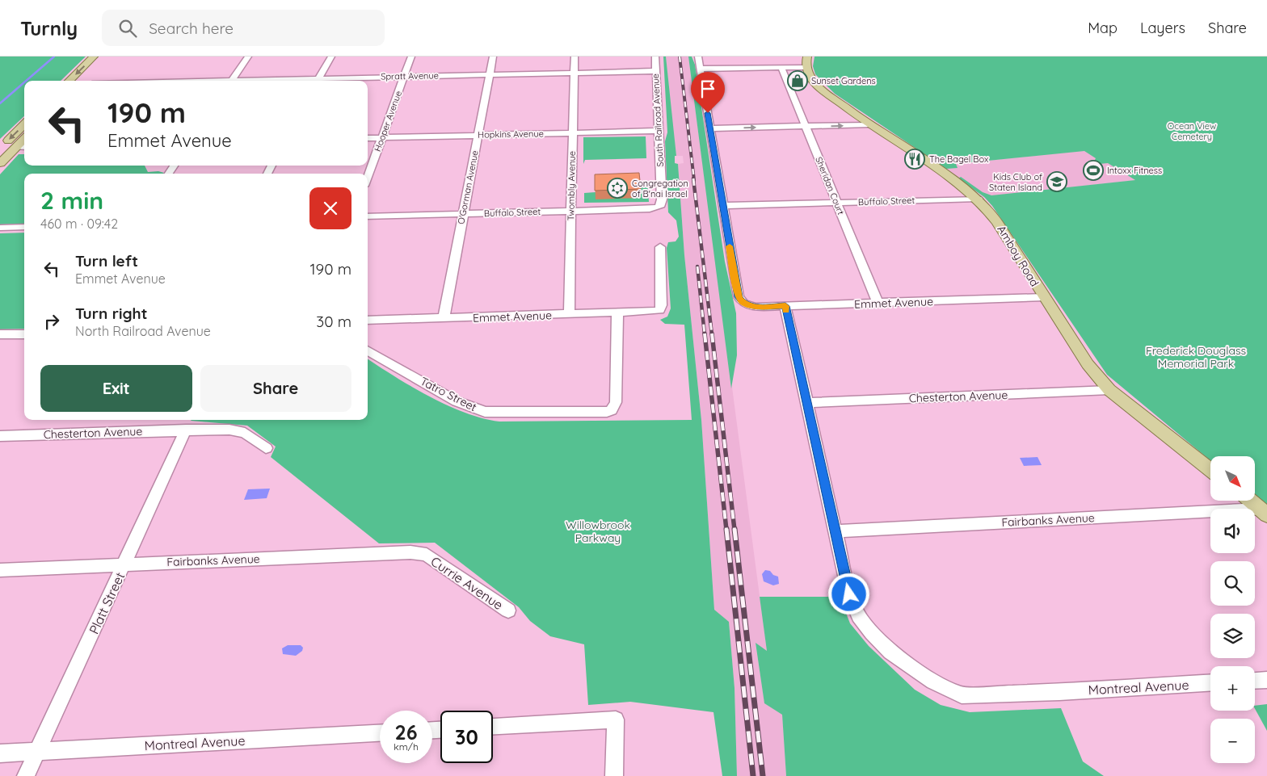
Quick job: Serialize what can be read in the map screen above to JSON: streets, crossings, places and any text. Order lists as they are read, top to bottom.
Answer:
{
  "streets": {
    "main road": ["Amboy Road"],
    "street": [
      "Spratt Avenue",
      "South Railroad Avenue",
      "Hooper Avenue",
      "Hopkins Avenue",
      "Twombly Avenue",
      "Sheridan Court",
      "O'Gorman Avenue",
      "Buffalo Street",
      "Emmet Avenue",
      "Tatro Street",
      "Chesterton Avenue",
      "Fairbanks Avenue",
      "Currie Avenue",
      "Platt Street",
      "Montreal Avenue"
    ]
  },
  "crossings": [
    ["Spratt Avenue", "South Railroad Avenue"],
    ["Spratt Avenue", "Hooper Avenue"],
    ["Spratt Avenue", "Twombly Avenue"],
    ["Spratt Avenue", "O'Gorman Avenue"],
    ["South Railroad Avenue", "Hopkins Avenue"],
    ["South Railroad Avenue", "Buffalo Street"],
    ["Hooper Avenue", "Hopkins Avenue"],
    ["Hopkins Avenue", "Twombly Avenue"],
    ["Hopkins Avenue", "O'Gorman Avenue"],
    ["Twombly Avenue", "Buffalo Street"],
    ["Twombly Avenue", "Emmet Avenue"],
    ["Sheridan Court", "Buffalo Street"],
    ["Sheridan Court", "Emmet Avenue"],
    ["O'Gorman Avenue", "Buffalo Street"],
    ["O'Gorman Avenue", "Emmet Avenue"],
    ["Buffalo Street", "Amboy Road"],
    ["Buffalo Street", "Emmet Avenue"],
    ["Amboy Road", "Emmet Avenue"],
    ["Amboy Road", "Chesterton Avenue"],
    ["Emmet Avenue", "Tatro Street"],
    ["Chesterton Avenue", "Platt Street"],
    ["Fairbanks Avenue", "Currie Avenue"],
    ["Fairbanks Avenue", "Platt Street"],
    ["Fairbanks Avenue", "Montreal Avenue"],
    ["Platt Street", "Montreal Avenue"]
  ],
  "parks": ["Ocean View Cemetery", "Frederick Douglass Memorial Park", "Willowbrook Parkway"],
  "places": {
    "shop": ["Sunset Gardens"],
    "restaurant": ["The Bagel Box"],
    "sports": ["Intoxx Fitness"],
    "school or university": ["Kids Club of Staten Island"],
    "synagogue": ["Congregation of B'nai Israel"]
  },
  "north": "bottom right",
  "page": {
    "header": "Turnly",
    "search": "Search here",
    "nav": ["Map", "Layers", "Share"],
    "turn": ["190 m", "Emmet Avenue"],
    "heading": ["2 min", "460 m · 09:42"],
    "list": [
      {
        "name": "Turn left",
        "note": "Emmet Avenue",
        "value": "190 m"
      },
      {
        "name": "Turn right",
        "note": "North Railroad Avenue",
        "value": "30 m"
      }
    ],
    "buttons": ["Exit", "Share"],
    "map_buttons": ["+", "−"],
    "speed": "26 km/h",
    "limit": "30"
  }
}
